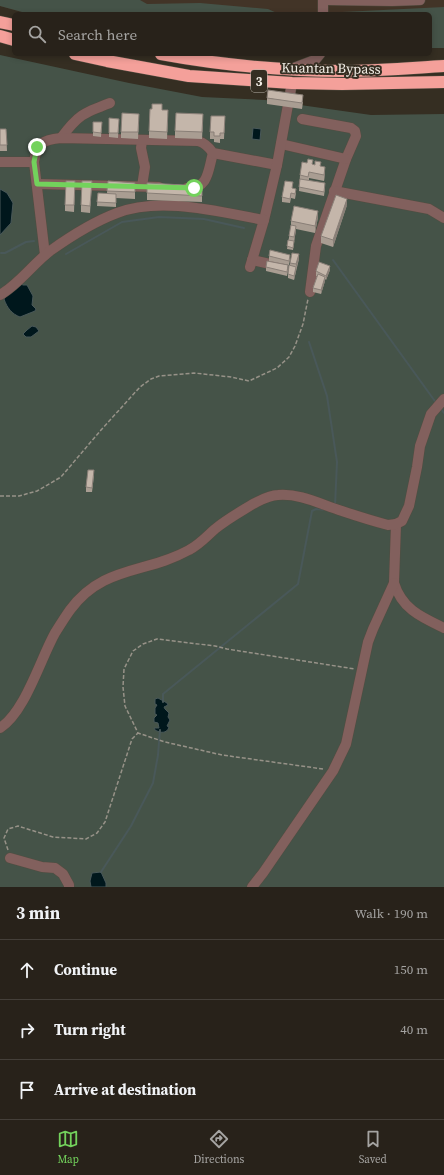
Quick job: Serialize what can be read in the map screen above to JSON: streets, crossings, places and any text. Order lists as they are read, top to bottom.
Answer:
{
  "streets": {
    "highway": ["Kuantan Bypass", "3"]
  },
  "page": {
    "search": "Search here",
    "heading": ["3 min", "Walk · 190 m"],
    "list": [
      ["Continue", "150 m"],
      ["Turn right", "40 m"],
      "Arrive at destination"
    ],
    "nav": ["Map", "Directions", "Saved"]
  }
}
